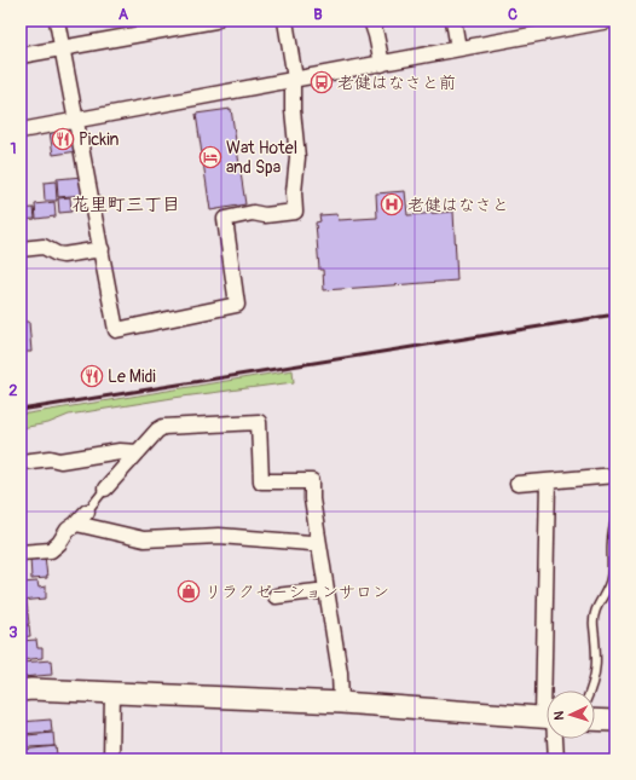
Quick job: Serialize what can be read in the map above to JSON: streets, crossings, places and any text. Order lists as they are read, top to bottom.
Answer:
{
  "districts": ["花里町三丁目"],
  "places": {
    "bus stop": ["老健はなさと前"],
    "restaurant": ["Pickin", "Le Midi"],
    "hotel": ["Wat Hotel and Spa"],
    "hospital": ["老健はなさと"],
    "shop": ["リラクゼーションサロン"]
  },
  "north": "left",
  "grid": {
    "columns": ["A", "B", "C"],
    "rows": ["1", "2", "3"]
  }
}
